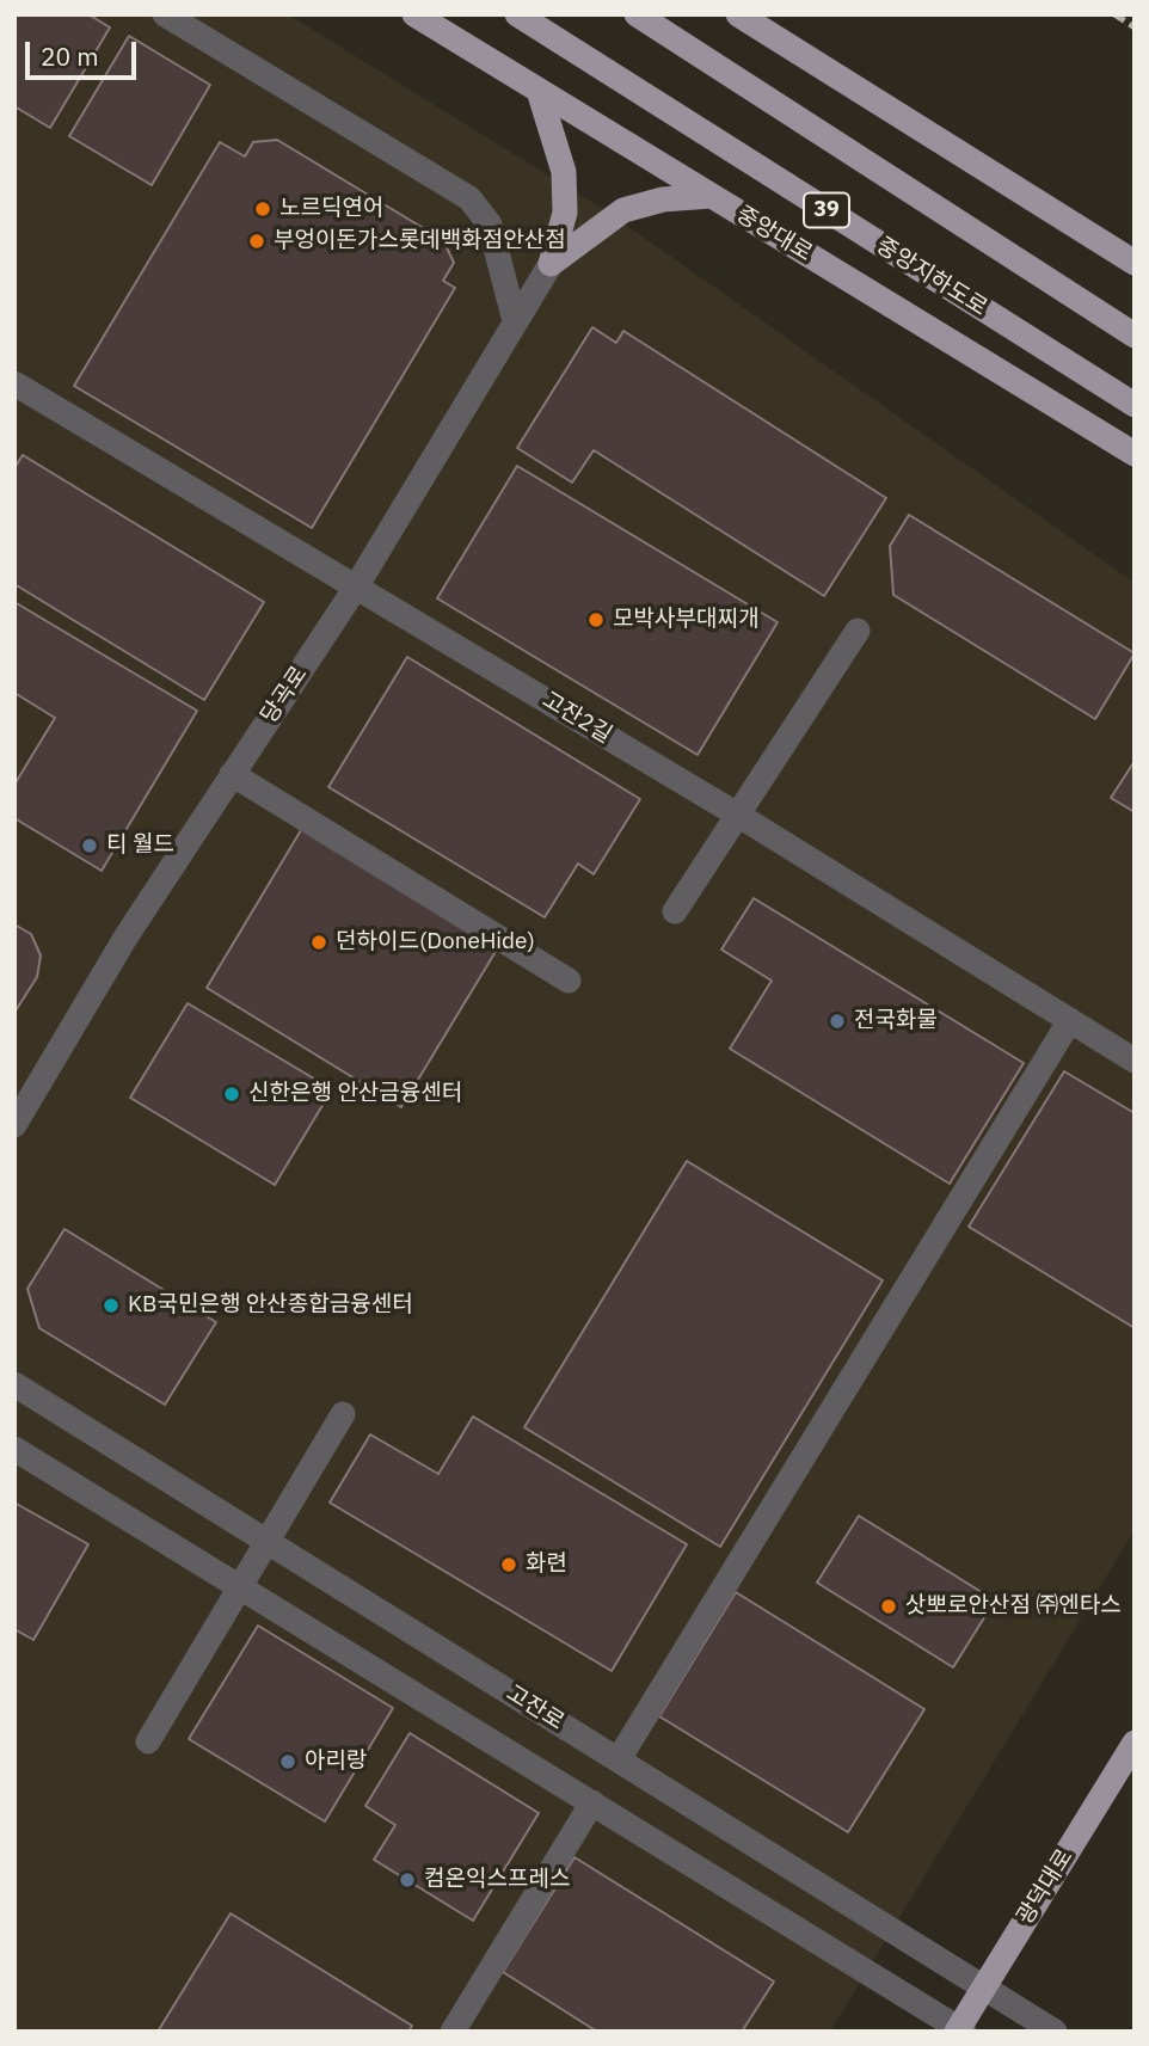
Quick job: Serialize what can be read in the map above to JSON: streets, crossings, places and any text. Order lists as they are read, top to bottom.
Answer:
{
  "streets": {
    "main road": [
      "39",
      "중앙대로",
      "중앙지하도로",
      "광덕대로"
    ],
    "street": ["당곡로", "고잔2길", "고잔로"]
  },
  "crossings": [
    ["당곡로", "고잔2길"],
    ["고잔로", "광덕대로"]
  ],
  "places": [
    "노르딕연어",
    "부엉이돈가스롯데백화점안산점",
    "모박사부대찌개",
    "티 월드",
    "던하이드(DoneHide)",
    "전국화물",
    "신한은행 안산금융센터",
    "KB국민은행 안산종합금융센터",
    "화련",
    "삿뽀로안산점 ㈜엔타스",
    "아리랑",
    "컴온익스프레스"
  ],
  "scale_bar": "20 m"
}
